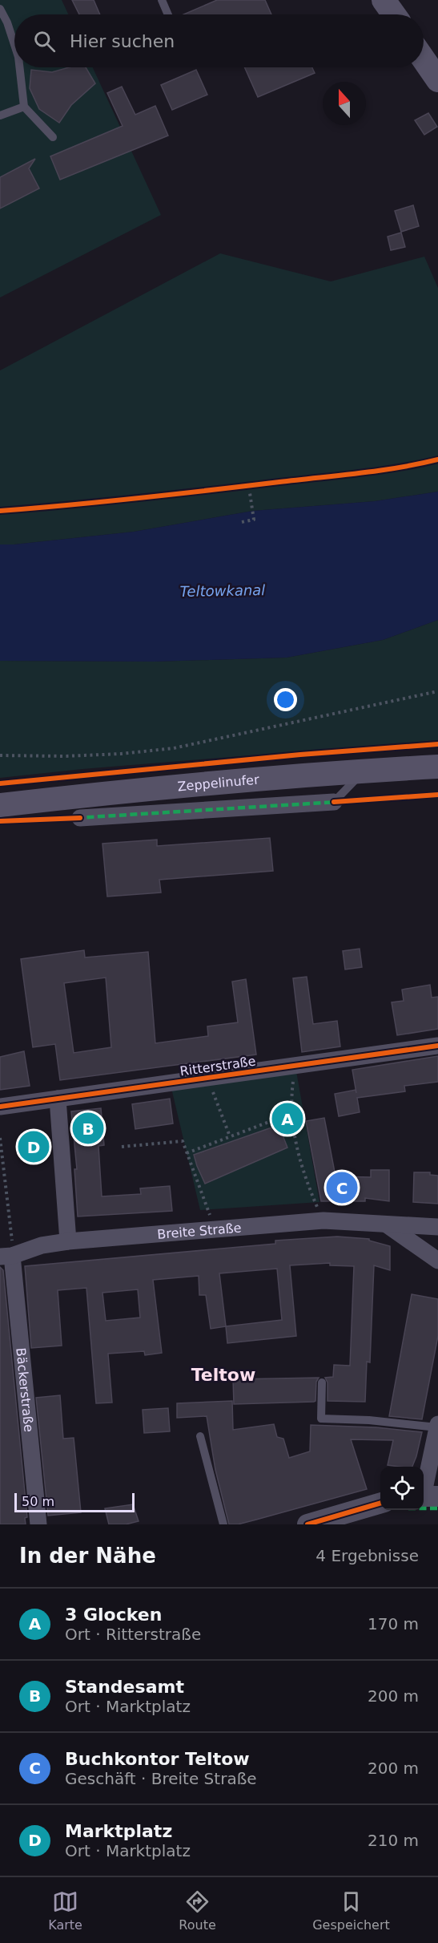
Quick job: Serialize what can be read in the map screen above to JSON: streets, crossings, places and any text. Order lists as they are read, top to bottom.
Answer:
{
  "streets": {
    "main road": ["Zeppelinufer"],
    "street": ["Ritterstraße", "Breite Straße", "Bäckerstraße"]
  },
  "crossings": [
    ["Breite Straße", "Bäckerstraße"]
  ],
  "districts": ["Teltow"],
  "water": ["Teltowkanal"],
  "scale_bar": "50 m",
  "north": "top",
  "page": {
    "search": "Hier suchen",
    "pins": [
      "A",
      "B",
      "D",
      "C"
    ],
    "scale": "50 m",
    "heading": ["In der Nähe", "4 Ergebnisse"],
    "list": [
      {
        "mark": "A",
        "name": "3 Glocken",
        "note": "Ort · Ritterstraße",
        "value": "170 m"
      },
      {
        "mark": "B",
        "name": "Standesamt",
        "note": "Ort · Marktplatz",
        "value": "200 m"
      },
      {
        "mark": "C",
        "name": "Buchkontor Teltow",
        "note": "Geschäft · Breite Straße",
        "value": "200 m"
      },
      {
        "mark": "D",
        "name": "Marktplatz",
        "note": "Ort · Marktplatz",
        "value": "210 m"
      }
    ],
    "nav": ["Karte", "Route", "Gespeichert"]
  }
}
